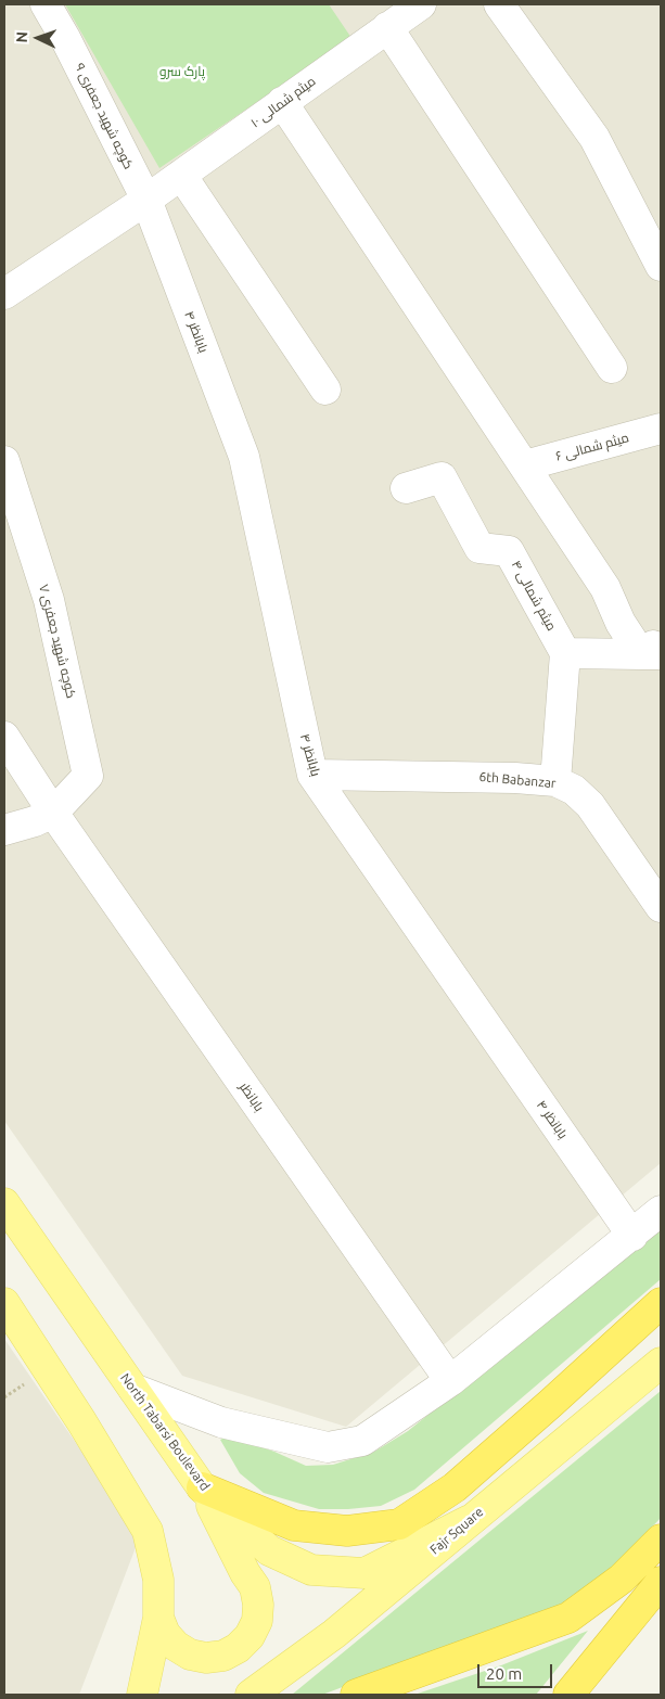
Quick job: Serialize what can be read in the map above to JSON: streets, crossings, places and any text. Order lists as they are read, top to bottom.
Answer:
{
  "streets": {
    "main road": ["North Tabarsi Boulevard", "Fajr Square"],
    "street": [
      "میثم شمالی ۱۰",
      "کوچه شهید جعفری ۹",
      "بابانظر ۴",
      "میثم شمالی ۶",
      "میثم شمالی ۴",
      "کوچه شهید جعفری ۷",
      "6th Babanzar",
      "بابانظر"
    ]
  },
  "crossings": [
    ["میثم شمالی ۱۰", "کوچه شهید جعفری ۹"],
    ["میثم شمالی ۱۰", "بابانظر ۴"],
    ["کوچه شهید جعفری ۹", "بابانظر ۴"],
    ["بابانظر ۴", "6th Babanzar"],
    ["کوچه شهید جعفری ۷", "بابانظر"],
    ["North Tabarsi Boulevard", "Fajr Square"]
  ],
  "parks": ["پارک سرو"],
  "scale_bar": "20 m",
  "north": "left"
}
